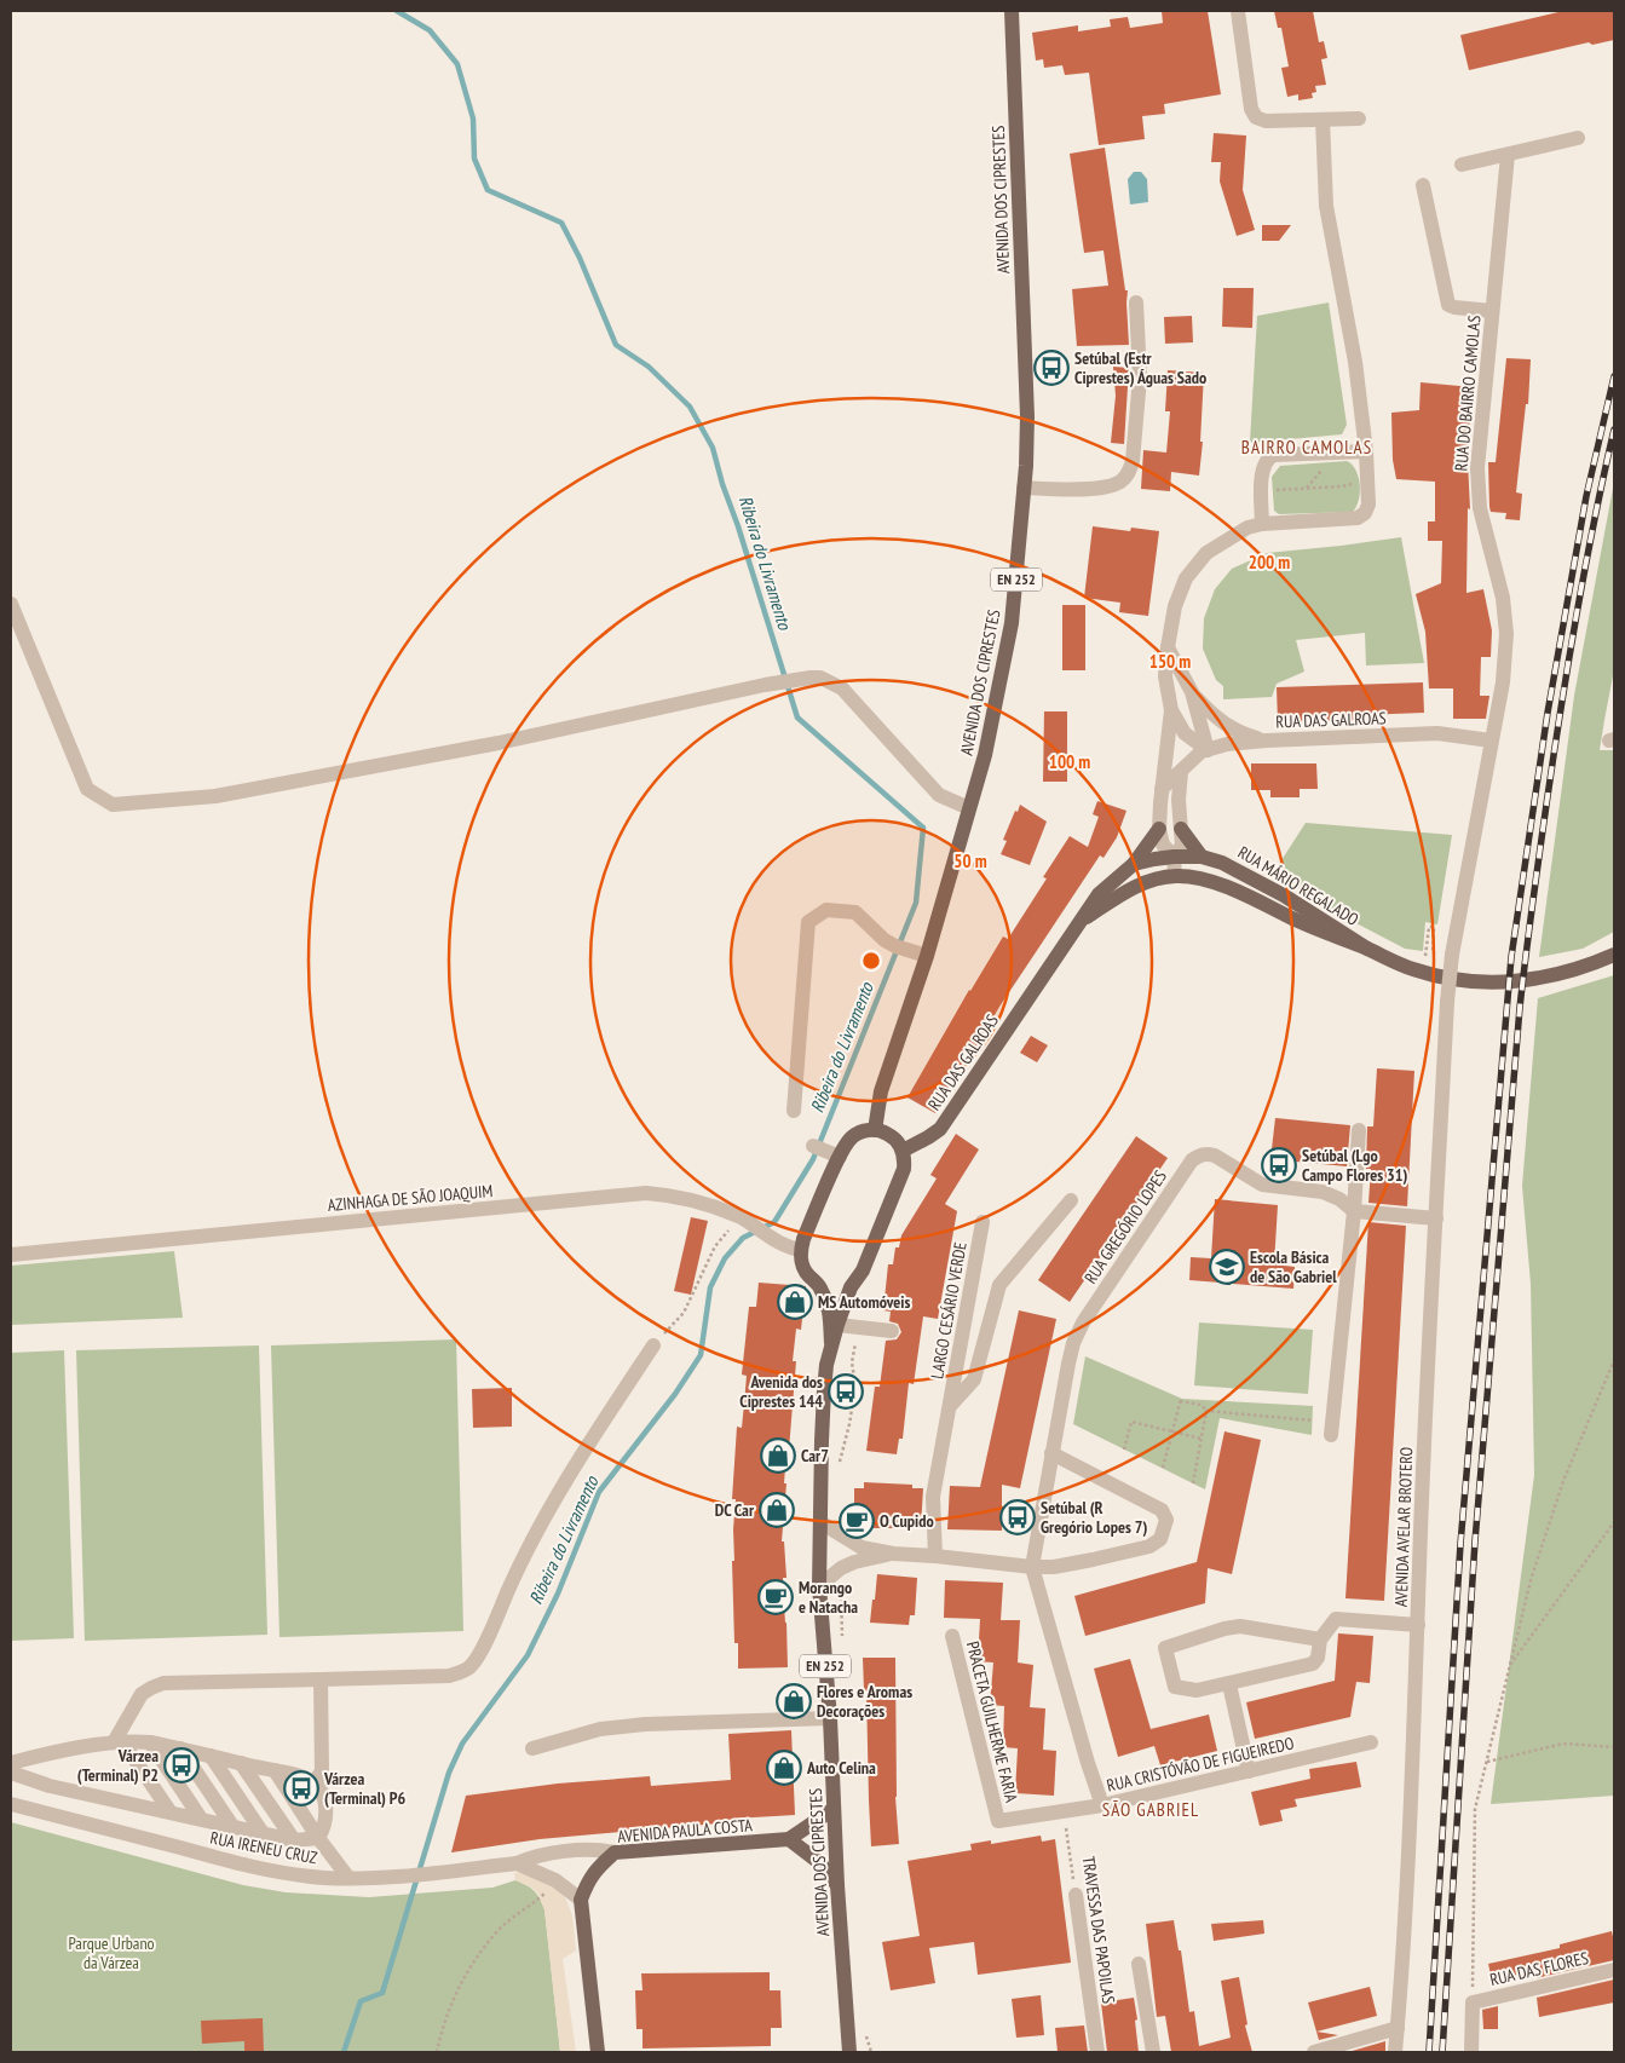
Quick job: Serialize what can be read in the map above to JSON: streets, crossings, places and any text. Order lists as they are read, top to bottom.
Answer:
{
  "streets": {
    "main road": [
      "AVENIDA DOS CIPRESTES",
      "EN 252",
      "RUA DAS GALROAS",
      "RUA MÁRIO REGALADO",
      "AVENIDA PAULA COSTA"
    ],
    "street": [
      "RUA DO BAIRRO CAMOLAS",
      "AZINHAGA DE SÃO JOAQUIM",
      "RUA GREGÓRIO LOPES",
      "LARGO CESÁRIO VERDE",
      "AVENIDA AVELAR BROTERO",
      "PRACETA GUILHERME FARIA",
      "RUA CRISTÓVÃO DE FIGUEIREDO",
      "RUA IRENEU CRUZ",
      "TRAVESSA DAS PAPOILAS",
      "RUA DAS FLORES"
    ]
  },
  "crossings": [
    ["AVENIDA DOS CIPRESTES", "RUA DAS GALROAS"],
    ["AVENIDA DOS CIPRESTES", "AZINHAGA DE SÃO JOAQUIM"],
    ["RUA DO BAIRRO CAMOLAS", "RUA DAS GALROAS"],
    ["RUA DO BAIRRO CAMOLAS", "AVENIDA AVELAR BROTERO"],
    ["RUA DAS GALROAS", "RUA MÁRIO REGALADO"],
    ["RUA GREGÓRIO LOPES", "AVENIDA AVELAR BROTERO"],
    ["RUA GREGÓRIO LOPES", "RUA CRISTÓVÃO DE FIGUEIREDO"],
    ["PRACETA GUILHERME FARIA", "RUA CRISTÓVÃO DE FIGUEIREDO"],
    ["PRACETA GUILHERME FARIA", "TRAVESSA DAS PAPOILAS"],
    ["AVENIDA PAULA COSTA", "RUA IRENEU CRUZ"]
  ],
  "districts": ["BAIRRO CAMOLAS", "SÃO GABRIEL"],
  "water": ["Ribeira do Livramento"],
  "parks": ["Parque Urbano da Várzea"],
  "places": {
    "bus stop": [
      "Setúbal (Estr Ciprestes) Águas Sado",
      "Setúbal (Lgo Campo Flores 31)",
      "Avenida dos Ciprestes 144",
      "Setúbal (R Gregório Lopes 7)",
      "Várzea (Terminal) P2",
      "Várzea (Terminal) P6"
    ],
    "school or university": ["Escola Básica de São Gabriel"],
    "shop": [
      "MS Automóveis",
      "Car7",
      "DC Car",
      "Flores e Aromas Decorações",
      "Auto Celina"
    ],
    "cafe": ["O Cupido", "Morango e Natacha"]
  },
  "rings": [
    "200 m",
    "150 m",
    "100 m",
    "50 m"
  ]
}
